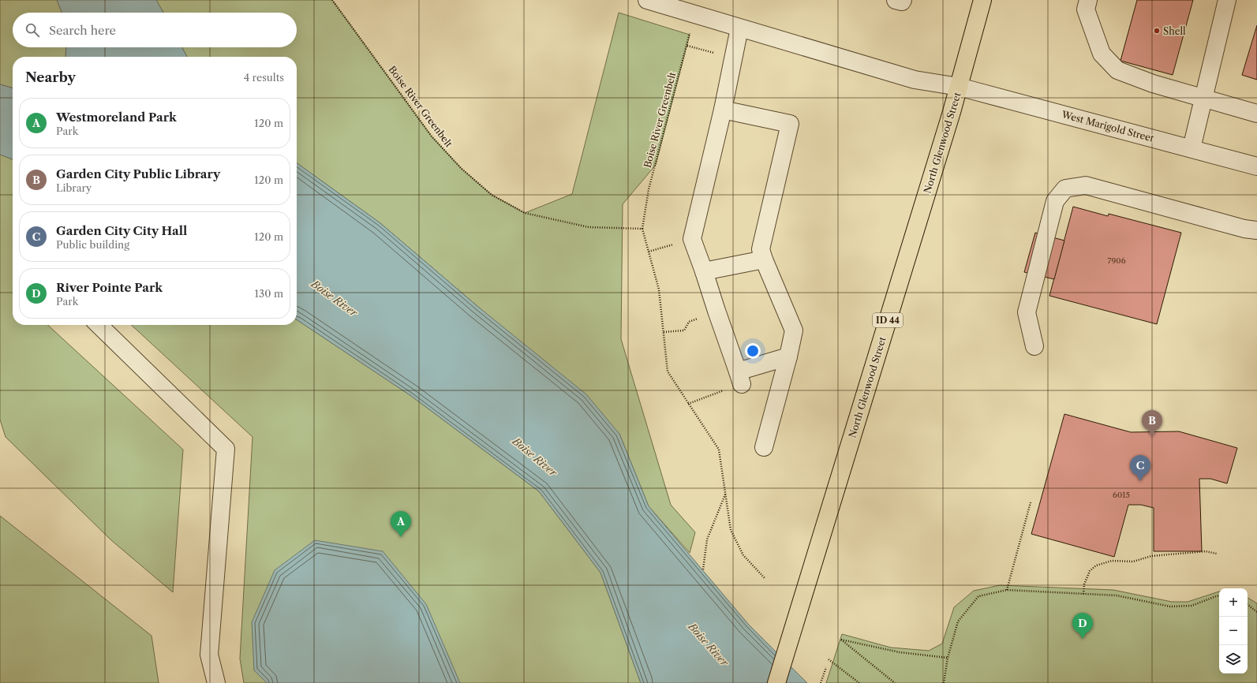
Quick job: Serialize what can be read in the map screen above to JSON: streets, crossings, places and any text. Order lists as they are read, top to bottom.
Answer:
{
  "streets": {
    "main road": ["North Glenwood Street", "ID 44"],
    "street": ["West Marigold Street"],
    "path": ["Boise River Greenbelt"]
  },
  "crossings": [
    ["Boise River Greenbelt", "West Marigold Street"],
    ["West Marigold Street", "North Glenwood Street"]
  ],
  "water": ["Boise River"],
  "places": ["Shell"],
  "house_numbers": ["7906", "6015"],
  "page": {
    "search": "Search here",
    "heading": ["Nearby", "4 results"],
    "list": [
      {
        "mark": "A",
        "name": "Westmoreland Park",
        "note": "Park",
        "value": "120 m"
      },
      {
        "mark": "B",
        "name": "Garden City Public Library",
        "note": "Library",
        "value": "120 m"
      },
      {
        "mark": "C",
        "name": "Garden City City Hall",
        "note": "Public building",
        "value": "120 m"
      },
      {
        "mark": "D",
        "name": "River Pointe Park",
        "note": "Park",
        "value": "130 m"
      }
    ],
    "pins": [
      "B",
      "C",
      "A",
      "D"
    ],
    "map_buttons": ["+", "−"]
  }
}
